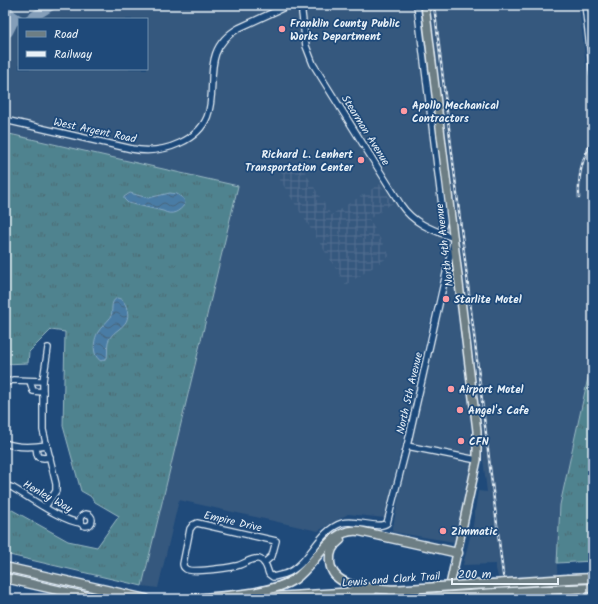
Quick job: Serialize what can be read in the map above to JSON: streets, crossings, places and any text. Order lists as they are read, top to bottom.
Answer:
{
  "streets": {
    "highway": ["Lewis and Clark Trail"],
    "main road": ["North 4th Avenue"],
    "street": [
      "West Argent Road",
      "Stearman Avenue",
      "North 5th Avenue",
      "Henley Way",
      "Empire Drive"
    ]
  },
  "crossings": [
    ["Stearman Avenue", "North 4th Avenue"],
    ["Stearman Avenue", "North 5th Avenue"],
    ["North 4th Avenue", "North 5th Avenue"],
    ["North 5th Avenue", "Empire Drive"]
  ],
  "places": [
    "Franklin County Public Works Department",
    "Apollo Mechanical Contractors",
    "Richard L. Lenhert Transportation Center",
    "Starlite Motel",
    "Airport Motel",
    "Angel's Cafe",
    "CFN",
    "Zimmatic"
  ],
  "legend": ["Road", "Railway"],
  "scale_bar": "200 m"
}
